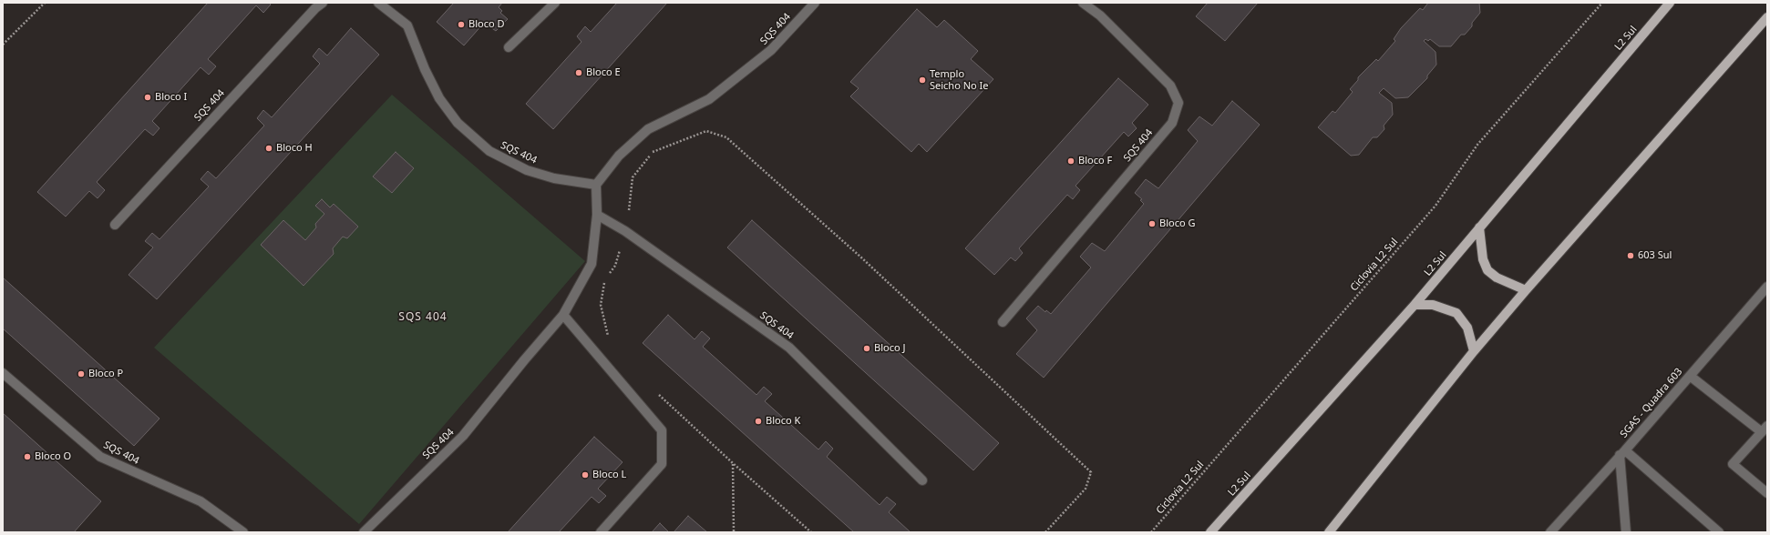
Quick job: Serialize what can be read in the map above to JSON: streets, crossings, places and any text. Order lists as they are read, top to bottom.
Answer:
{
  "streets": {
    "main road": ["L2 Sul"],
    "street": ["SQS 404", "SGAS - Quadra 603"],
    "path": ["Ciclovia L2 Sul"]
  },
  "districts": ["SQS 404"],
  "places": [
    "Bloco D",
    "Bloco E",
    "Templo Seicho No Ie",
    "Bloco I",
    "Bloco H",
    "Bloco F",
    "Bloco G",
    "603 Sul",
    "Bloco J",
    "Bloco P",
    "Bloco K",
    "Bloco O",
    "Bloco L"
  ]
}
